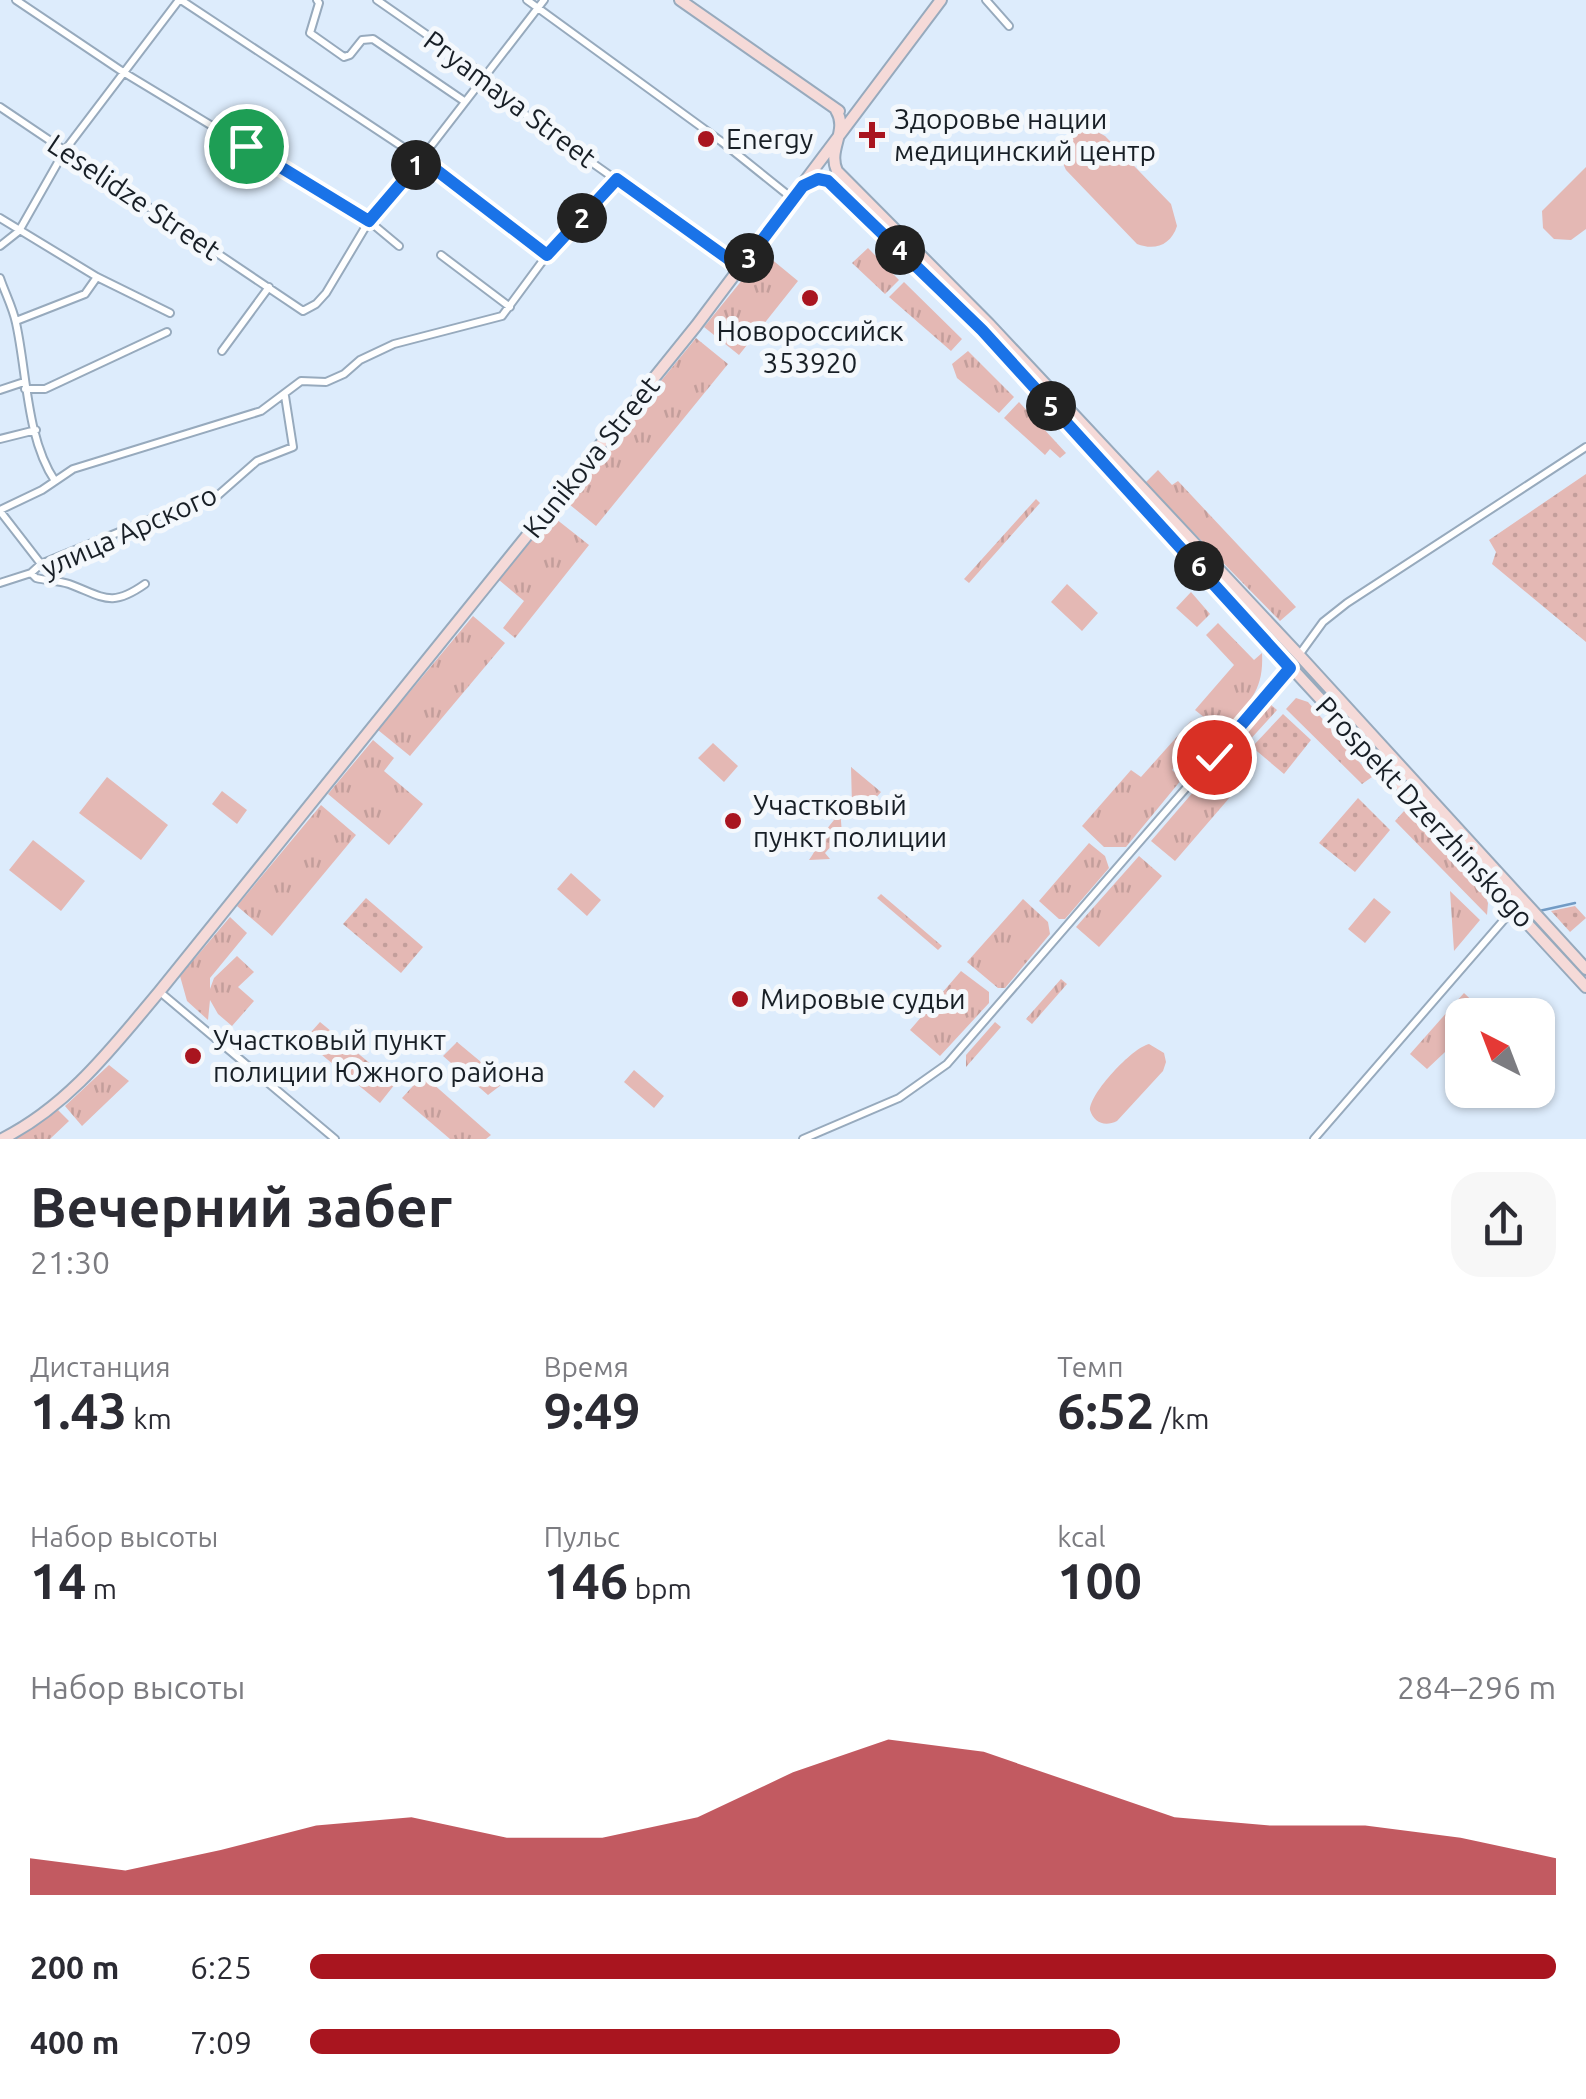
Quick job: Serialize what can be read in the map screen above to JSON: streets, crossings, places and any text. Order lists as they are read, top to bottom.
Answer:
{
  "streets": {
    "street": [
      "Pryamaya Street",
      "Leselidze Street",
      "улица Арского",
      "Prospekt Dzerzhinskogo"
    ]
  },
  "places": {
    "health": ["Здоровье нации медицинский центр"],
    "other": [
      "Energy",
      "Новороссийск 353920",
      "Участковый пункт полиции",
      "Мировые судьи",
      "Участковый пункт полиции Южного района"
    ]
  },
  "north": "top left",
  "page": {
    "pins": [
      "1",
      "2",
      "4",
      "3",
      "5",
      "6"
    ],
    "heading": ["Вечерний забег", "21:30"],
    "stats": [
      ["Дистанция", "1.43 km"],
      ["Время", "9:49"],
      ["Темп", "6:52 /km"],
      ["Набор высоты", "14 m"],
      ["Пульс", "146 bpm"],
      ["kcal", "100"]
    ],
    "chart": ["Набор высоты", "284–296 m"],
    "list": [
      {
        "name": "200 m",
        "note": "6:25"
      },
      {
        "name": "400 m",
        "note": "7:09"
      }
    ]
  }
}
